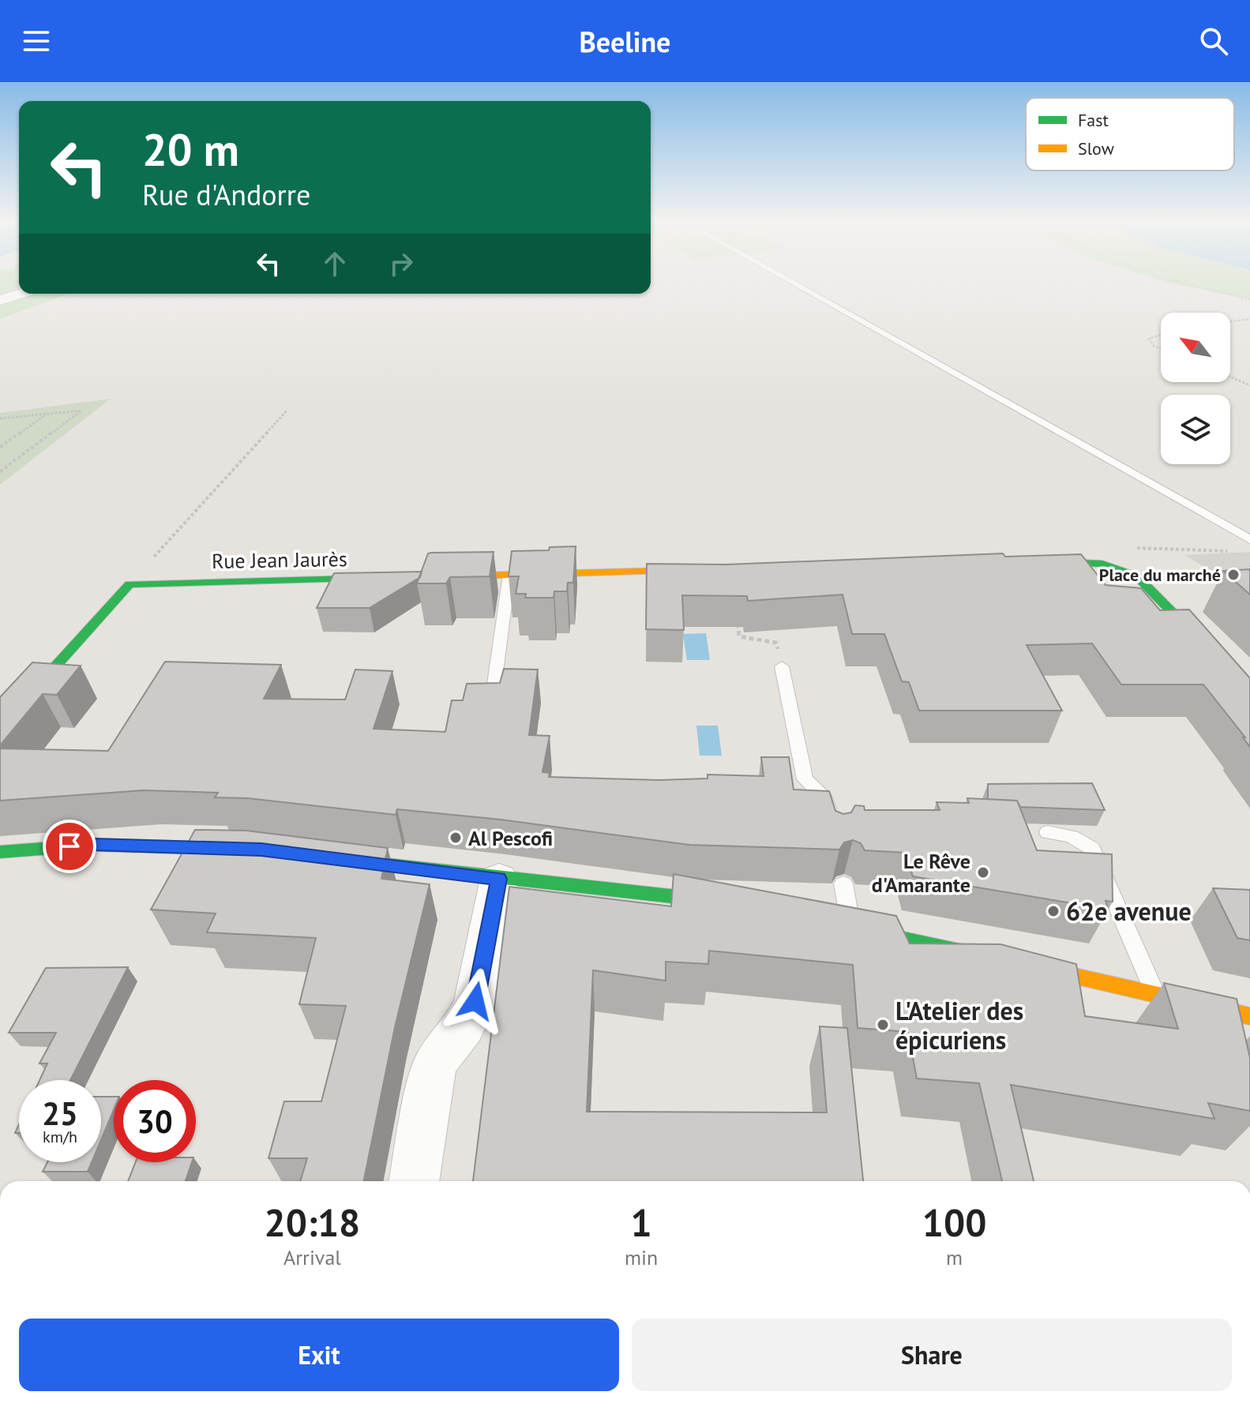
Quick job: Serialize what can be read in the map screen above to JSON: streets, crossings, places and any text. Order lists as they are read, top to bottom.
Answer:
{
  "streets": {
    "street": ["Rue Jean Jaurès"]
  },
  "places": [
    "Place du marché",
    "Al Pescofi",
    "Le Rêve d'Amarante",
    "62e avenue",
    "L'Atelier des épicuriens"
  ],
  "legend": ["Fast", "Slow"],
  "north": "top left",
  "page": {
    "header": "Beeline",
    "turn": ["20 m", "Rue d'Andorre"],
    "speed": "25 km/h",
    "limit": "30",
    "eta": [
      "20:18",
      "Arrival",
      "1",
      "min",
      "100",
      "m"
    ],
    "buttons": ["Exit", "Share"]
  }
}
